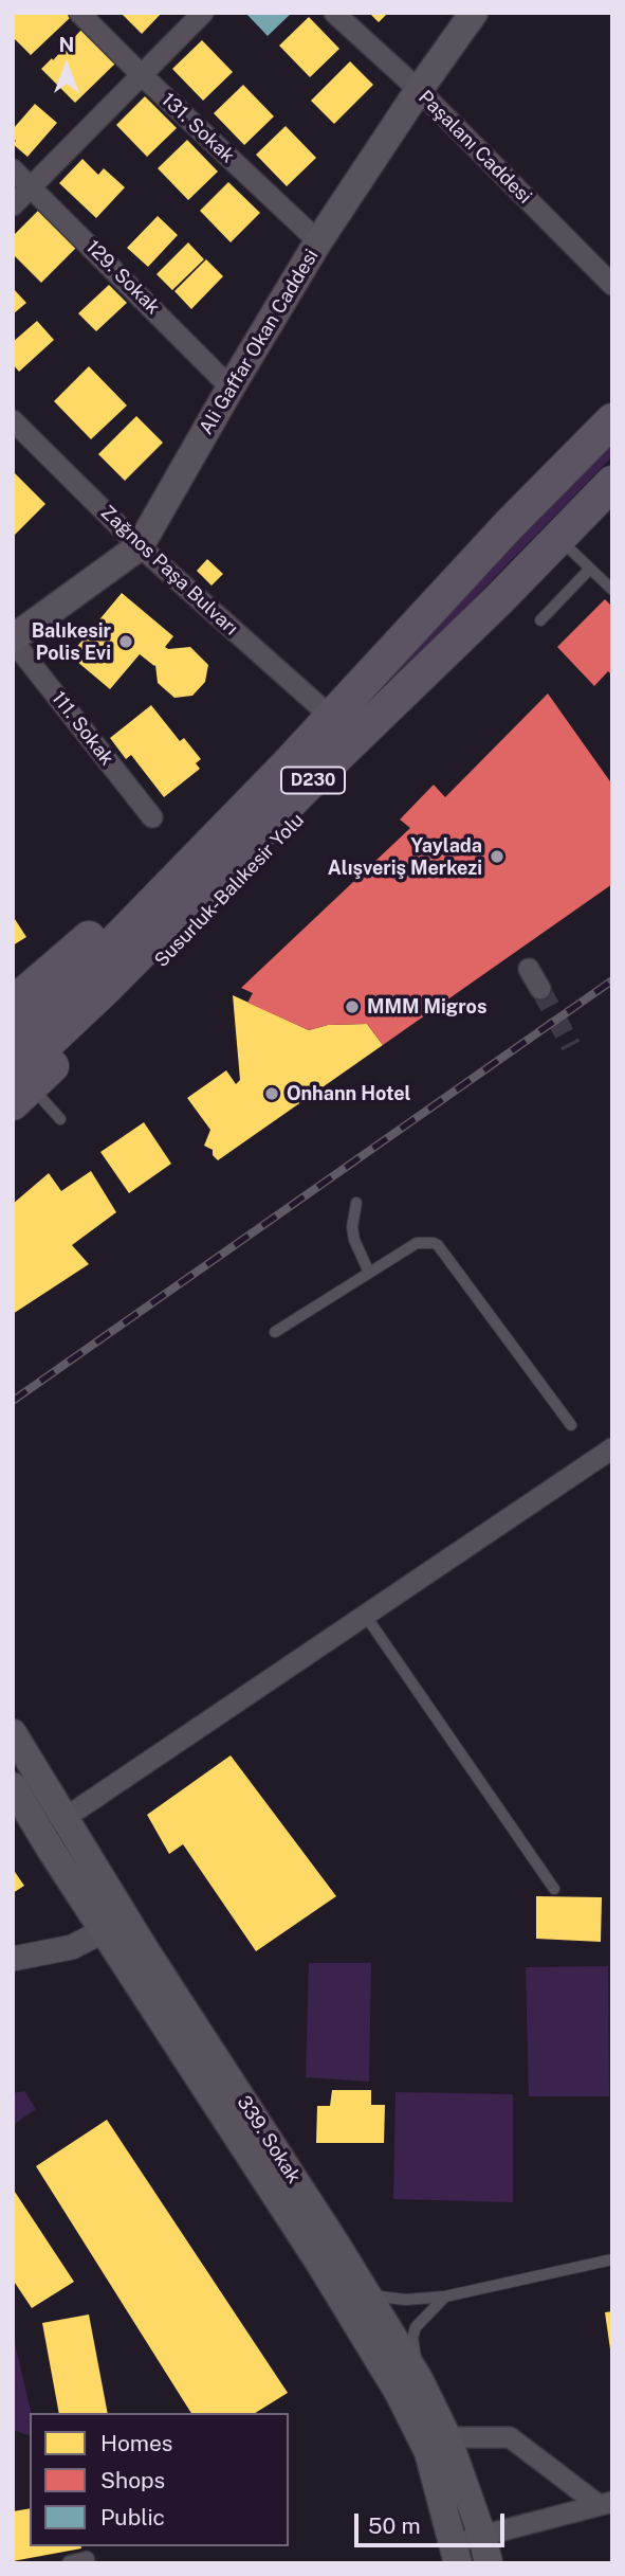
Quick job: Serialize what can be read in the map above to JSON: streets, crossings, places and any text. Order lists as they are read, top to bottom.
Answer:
{
  "streets": {
    "highway": ["D230", "Susurluk-Balıkesir Yolu"],
    "main road": ["Ali Gaffar Okan Caddesi", "339. Sokak"],
    "street": [
      "131. Sokak",
      "Paşalanı Caddesi",
      "129. Sokak",
      "Zağnos Paşa Bulvarı",
      "111. Sokak"
    ]
  },
  "crossings": [
    ["131. Sokak", "Ali Gaffar Okan Caddesi"],
    ["Paşalanı Caddesi", "Ali Gaffar Okan Caddesi"],
    ["129. Sokak", "Ali Gaffar Okan Caddesi"],
    ["Ali Gaffar Okan Caddesi", "Zağnos Paşa Bulvarı"],
    ["Ali Gaffar Okan Caddesi", "111. Sokak"],
    ["Zağnos Paşa Bulvarı", "D230"]
  ],
  "places": [
    "Balıkesir Polis Evi",
    "Yaylada Alışveriş Merkezi",
    "MMM Migros",
    "Onhann Hotel"
  ],
  "legend": ["Homes", "Shops", "Public"],
  "scale_bar": "50 m",
  "north": "top"
}
